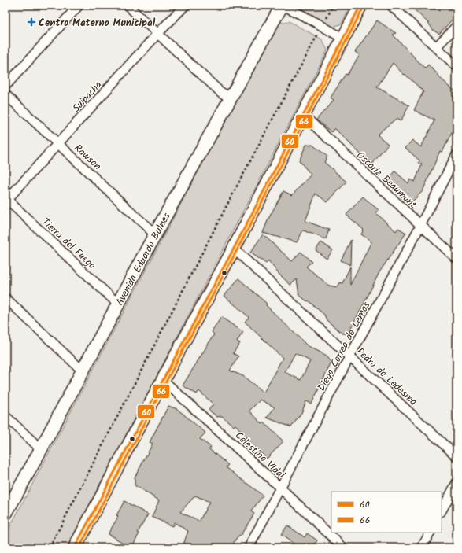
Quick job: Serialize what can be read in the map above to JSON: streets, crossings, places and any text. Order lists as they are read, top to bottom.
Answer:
{
  "streets": {
    "main road": ["Avenida Eduardo Bulnes"],
    "street": [
      "Suipacha",
      "Rawson",
      "Oscariz Beaumont",
      "Tierra del Fuego",
      "Diego Correa de Lemos",
      "Pedro de Ledesma",
      "Celestino Vidal"
    ]
  },
  "crossings": [
    ["Suipacha", "Rawson"],
    ["Suipacha", "Tierra del Fuego"],
    ["Rawson", "Avenida Eduardo Bulnes"],
    ["Oscariz Beaumont", "Diego Correa de Lemos"],
    ["Tierra del Fuego", "Avenida Eduardo Bulnes"],
    ["Diego Correa de Lemos", "Pedro de Ledesma"],
    ["Diego Correa de Lemos", "Celestino Vidal"]
  ],
  "places": {
    "health": ["Centro Materno Municipal"]
  },
  "lines": ["transit line 60", "transit line 66"],
  "legend": ["60", "66"]
}
